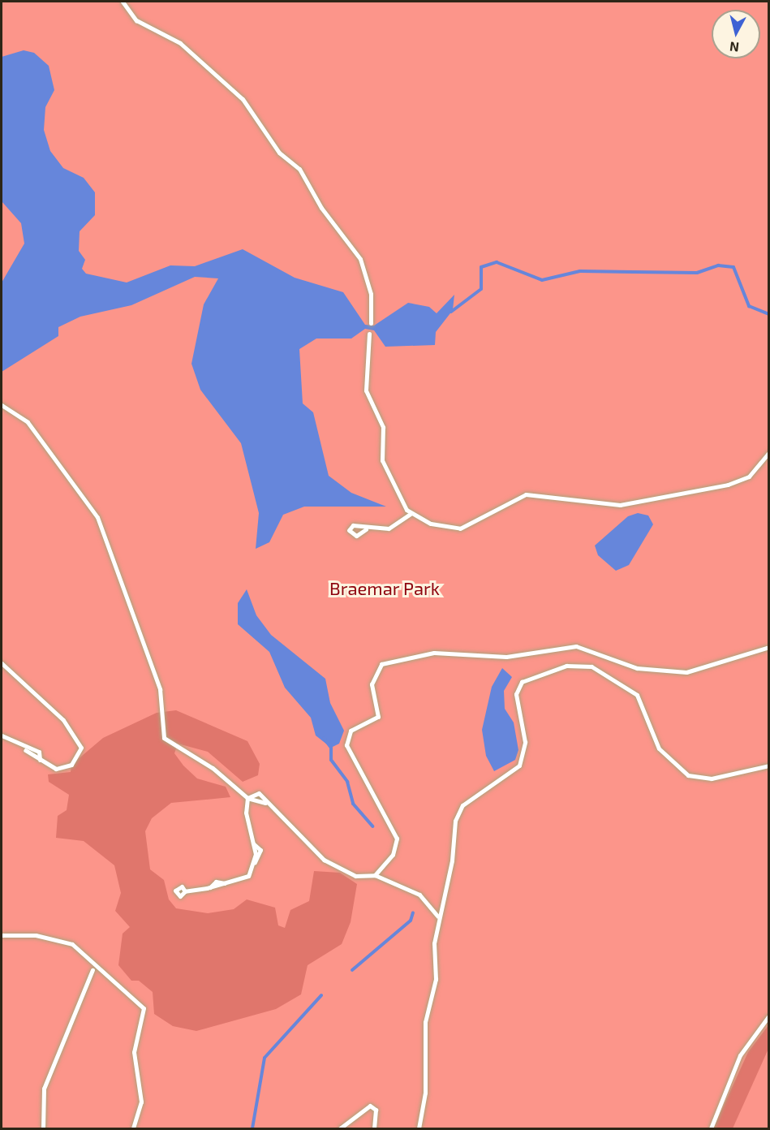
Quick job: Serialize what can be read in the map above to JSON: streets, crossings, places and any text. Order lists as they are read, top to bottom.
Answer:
{
  "parks": ["Braemar Park"],
  "north": "bottom"
}
